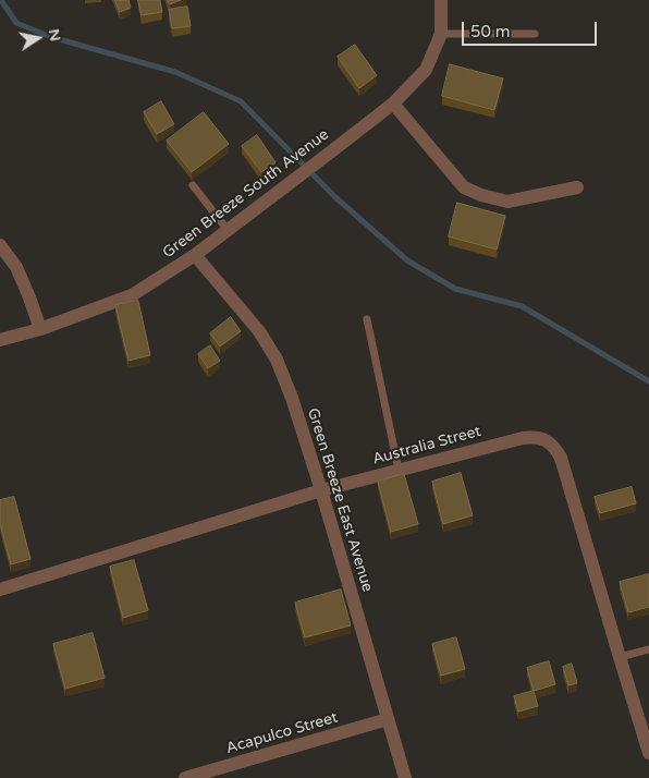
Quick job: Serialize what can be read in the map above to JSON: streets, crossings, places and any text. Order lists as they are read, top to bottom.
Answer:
{
  "streets": {
    "street": [
      "Green Breeze South Avenue",
      "Australia Street",
      "Green Breeze East Avenue",
      "Acapulco Street"
    ]
  },
  "crossings": [
    ["Green Breeze South Avenue", "Green Breeze East Avenue"],
    ["Australia Street", "Green Breeze East Avenue"],
    ["Green Breeze East Avenue", "Acapulco Street"]
  ],
  "scale_bar": "50 m",
  "north": "right"
}
